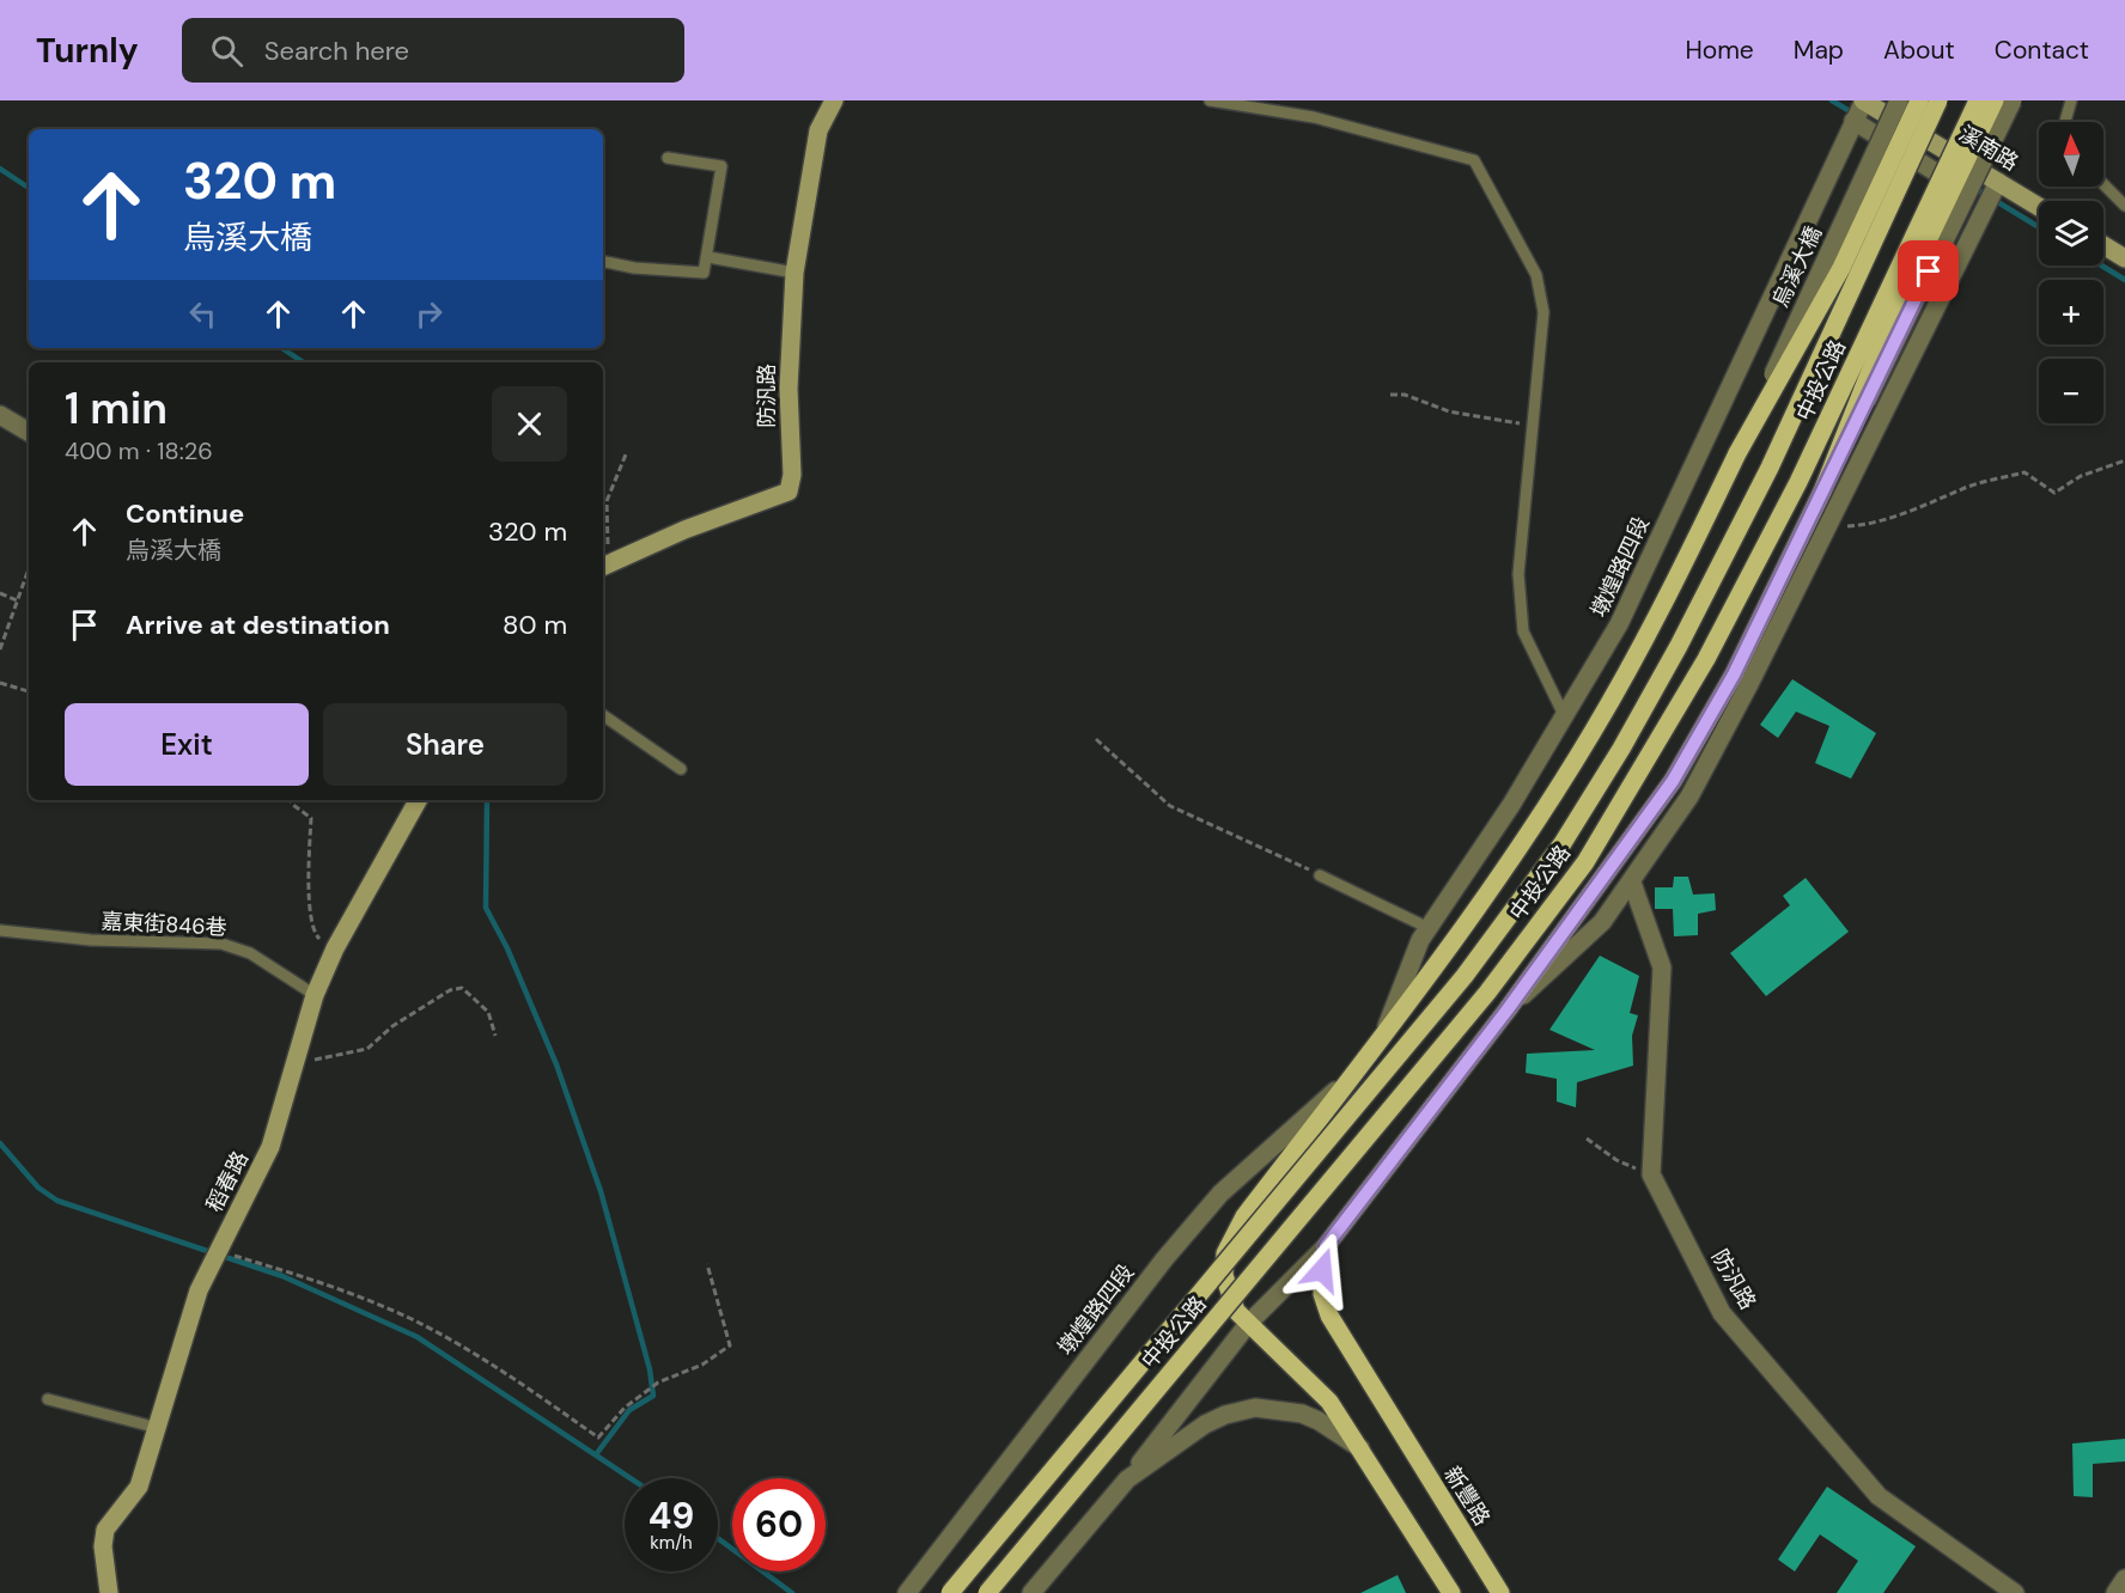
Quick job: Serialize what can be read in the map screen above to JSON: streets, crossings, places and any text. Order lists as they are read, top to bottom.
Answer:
{
  "streets": {
    "main road": ["中投公路", "新豐路"],
    "street": [
      "溪南路",
      "烏溪大橋",
      "防汎路",
      "墩煌路四段",
      "稻春路"
    ],
    "lane": ["嘉東街846巷"]
  },
  "crossings": [
    ["溪南路", "墩煌路四段"],
    ["嘉東街846巷", "稻春路"]
  ],
  "north": "top",
  "page": {
    "header": "Turnly",
    "search": "Search here",
    "nav": [
      "Home",
      "Map",
      "About",
      "Contact"
    ],
    "map_buttons": ["+", "−"],
    "turn": ["320 m", "烏溪大橋"],
    "heading": ["1 min", "400 m · 18:26"],
    "list": [
      {
        "name": "Continue",
        "note": "烏溪大橋",
        "value": "320 m"
      },
      {
        "name": "Arrive at destination",
        "value": "80 m"
      }
    ],
    "buttons": ["Exit", "Share"],
    "speed": "49 km/h",
    "limit": "60"
  }
}
